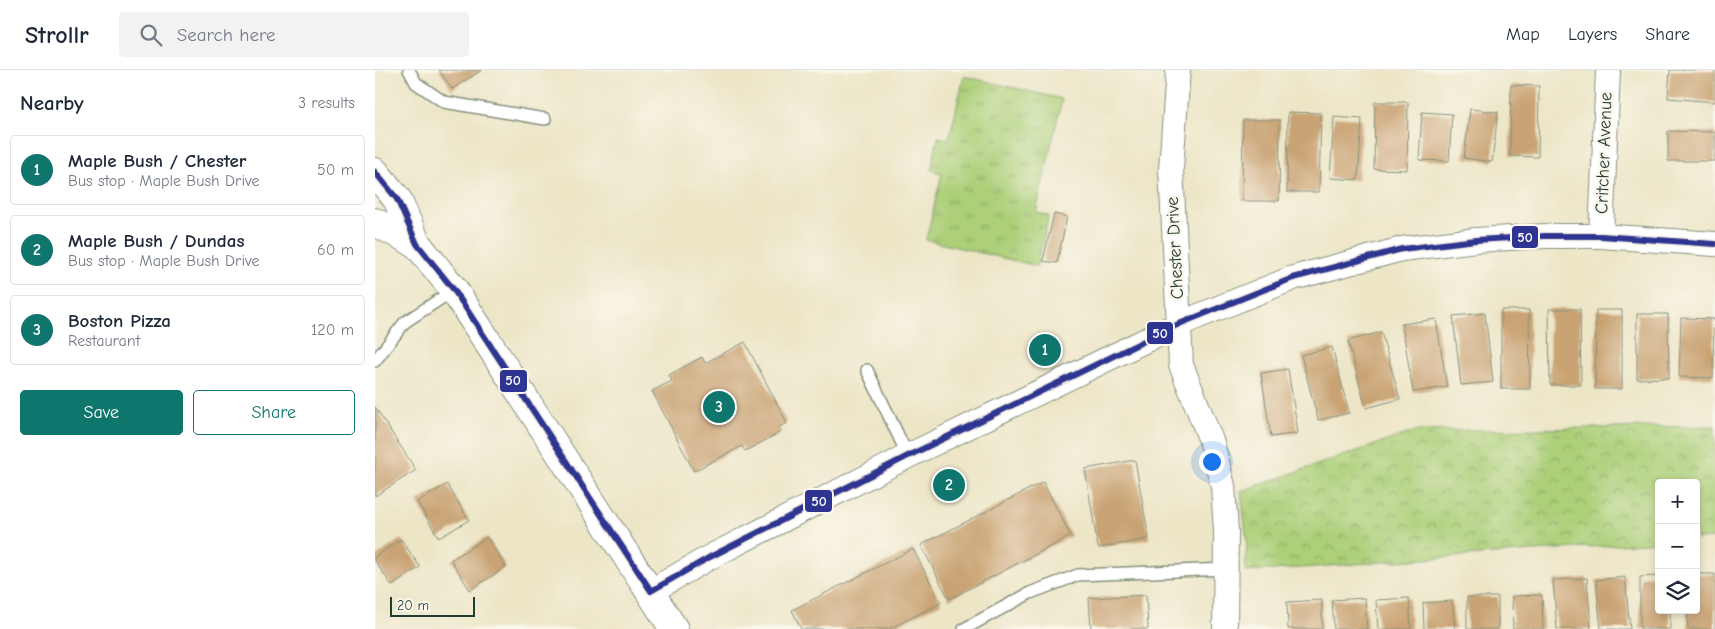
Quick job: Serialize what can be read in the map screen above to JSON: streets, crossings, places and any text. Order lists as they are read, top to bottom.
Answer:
{
  "streets": {
    "street": ["Critcher Avenue", "Chester Drive"]
  },
  "lines": ["transit line 50"],
  "scale_bar": "20 m",
  "page": {
    "header": "Strollr",
    "search": "Search here",
    "nav": ["Map", "Layers", "Share"],
    "heading": ["Nearby", "3 results"],
    "list": [
      {
        "mark": "1",
        "name": "Maple Bush / Chester",
        "note": "Bus stop · Maple Bush Drive",
        "value": "50 m"
      },
      {
        "mark": "2",
        "name": "Maple Bush / Dundas",
        "note": "Bus stop · Maple Bush Drive",
        "value": "60 m"
      },
      {
        "mark": "3",
        "name": "Boston Pizza",
        "note": "Restaurant",
        "value": "120 m"
      }
    ],
    "pins": ["1", "3", "2"],
    "buttons": ["Save", "Share"],
    "map_buttons": ["+", "−"],
    "scale": "20 m"
  }
}
